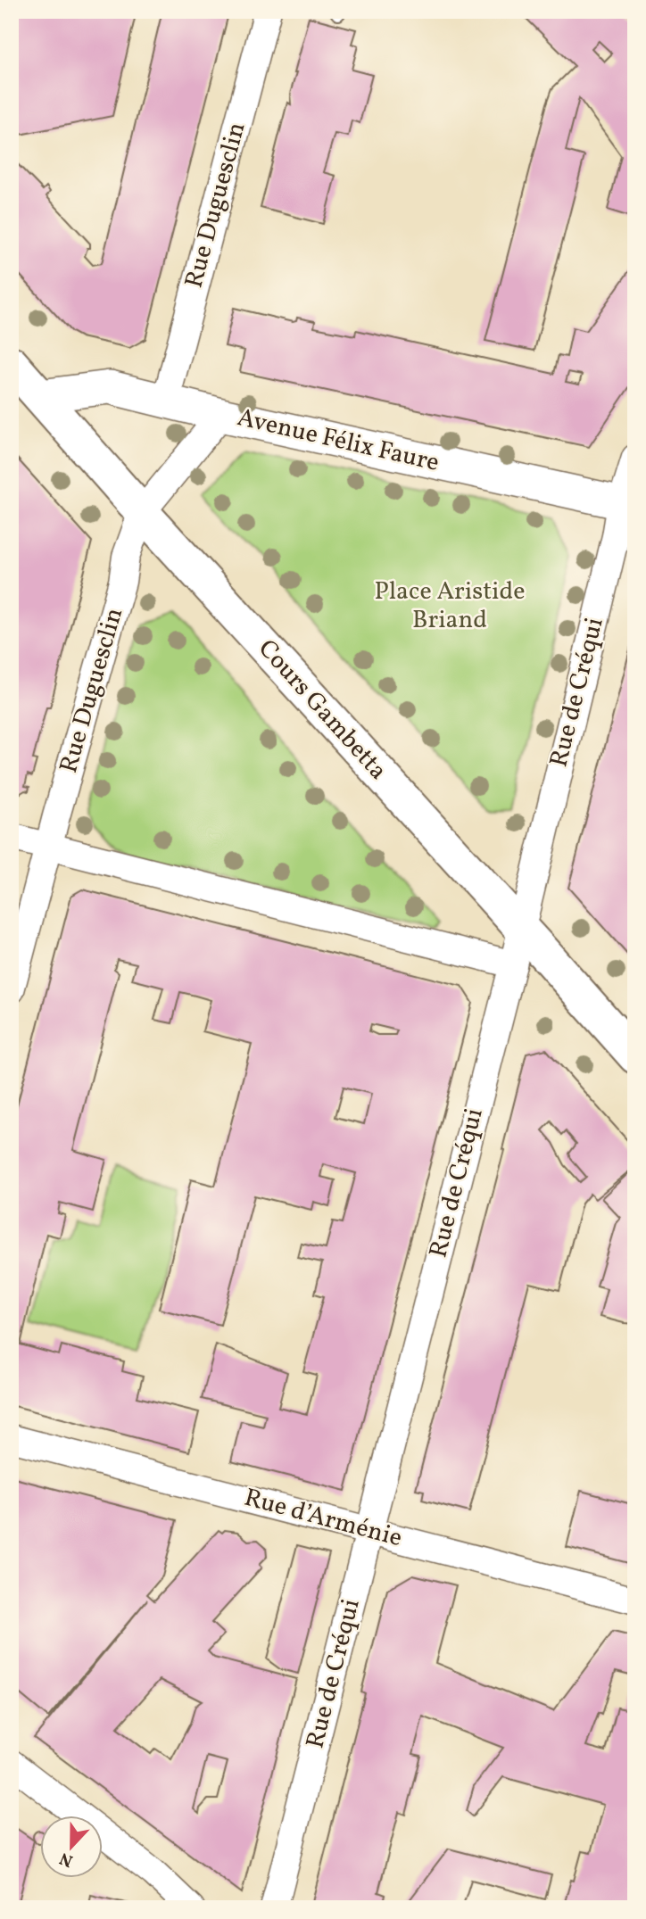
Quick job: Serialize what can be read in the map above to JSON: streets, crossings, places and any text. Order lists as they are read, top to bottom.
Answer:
{
  "streets": {
    "main road": ["Cours Gambetta"],
    "street": [
      "Rue Duguesclin",
      "Avenue Félix Faure",
      "Rue de Créqui",
      "Rue d’Arménie"
    ]
  },
  "crossings": [
    ["Rue Duguesclin", "Avenue Félix Faure"],
    ["Rue Duguesclin", "Cours Gambetta"],
    ["Avenue Félix Faure", "Rue de Créqui"],
    ["Avenue Félix Faure", "Cours Gambetta"],
    ["Rue de Créqui", "Cours Gambetta"],
    ["Rue de Créqui", "Rue d’Arménie"]
  ],
  "parks": ["Place Aristide Briand"],
  "north": "bottom"
}
